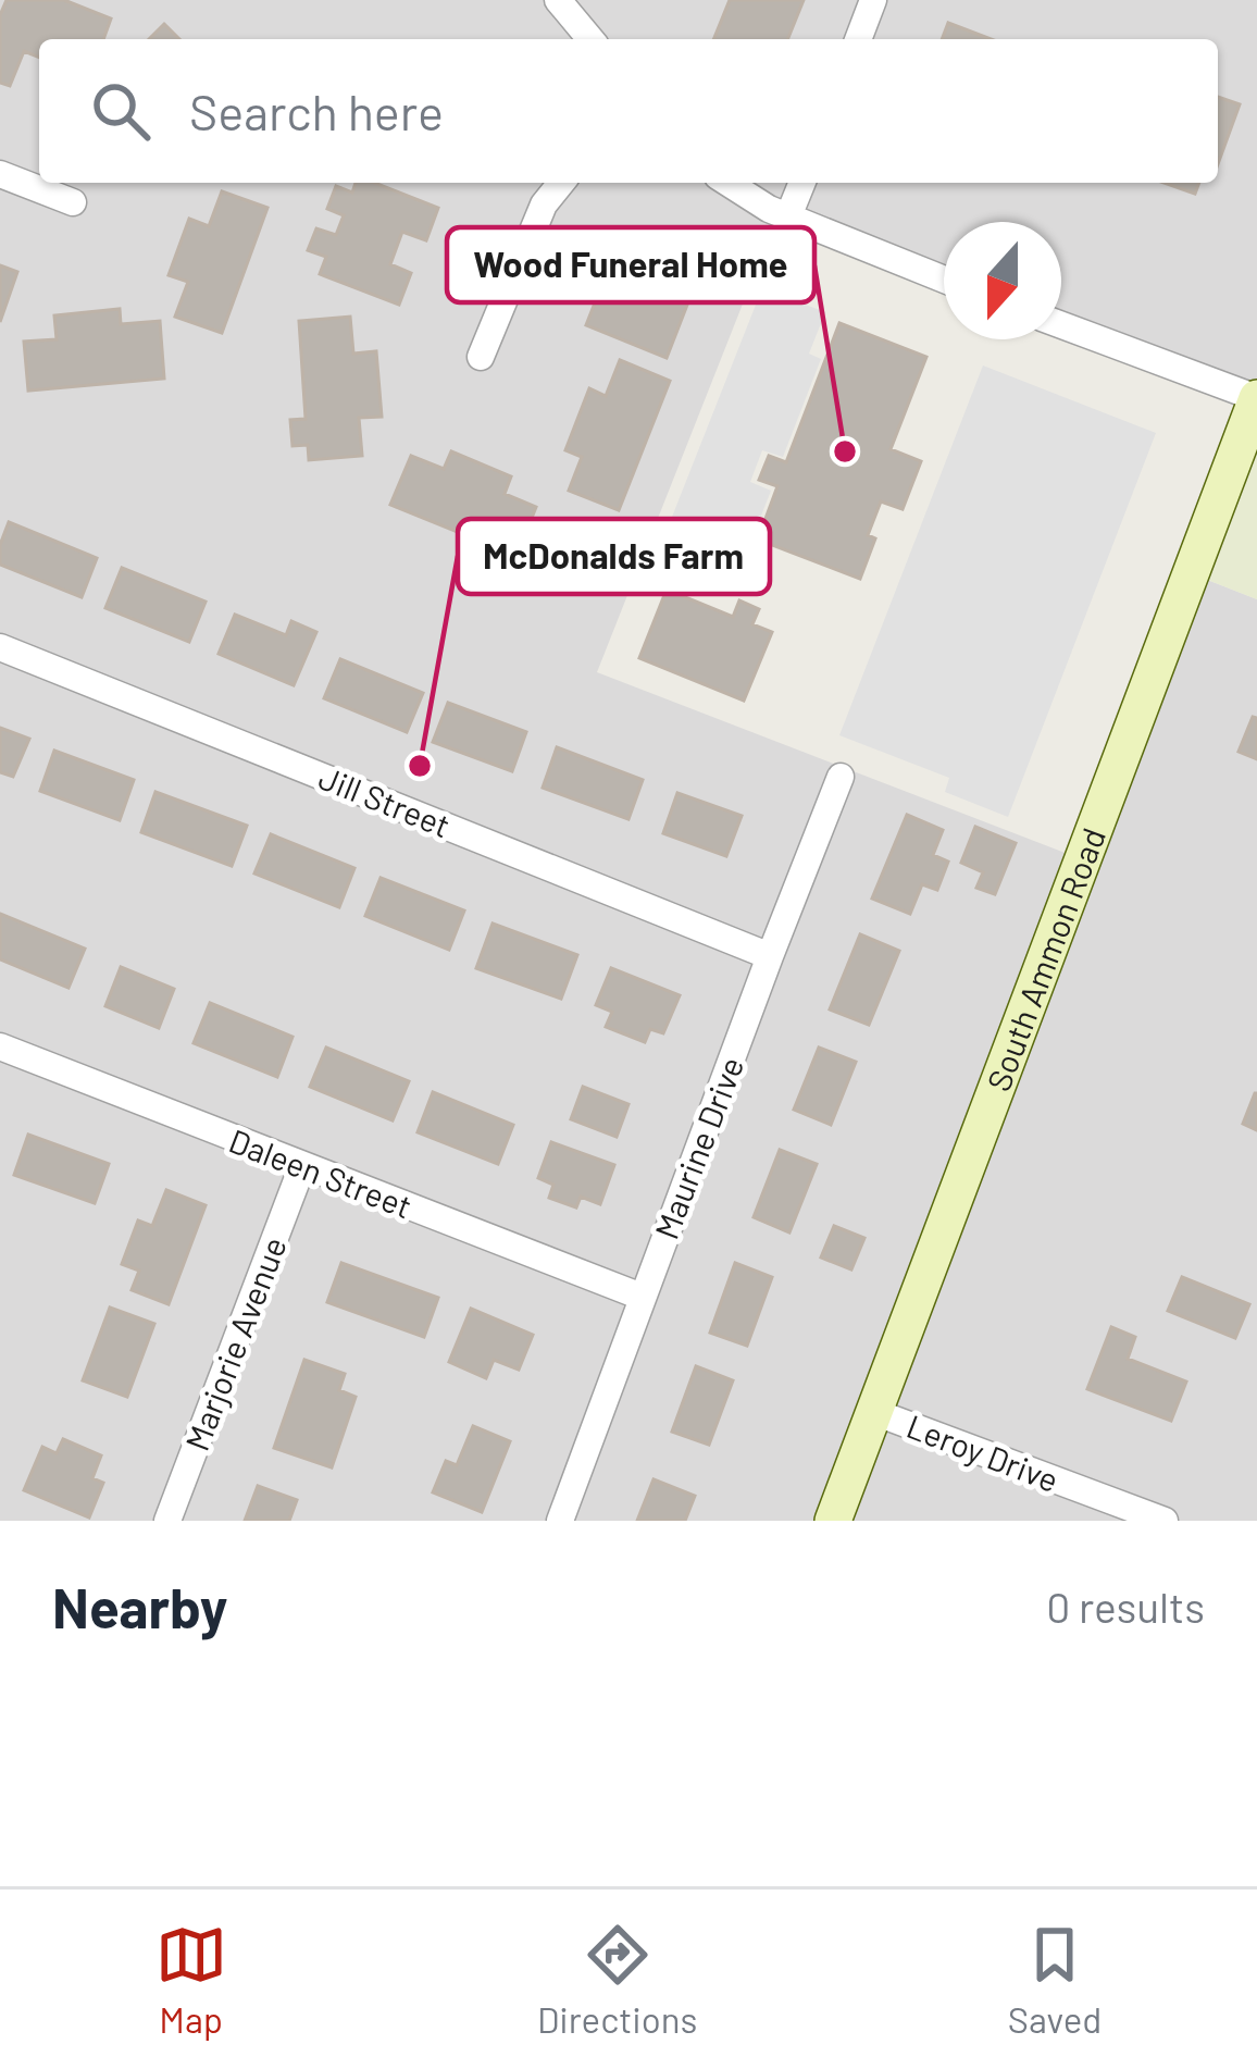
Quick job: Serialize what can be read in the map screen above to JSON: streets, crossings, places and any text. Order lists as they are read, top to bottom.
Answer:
{
  "streets": {
    "main road": ["South Ammon Road"],
    "street": [
      "Jill Street",
      "Maurine Drive",
      "Daleen Street",
      "Marjorie Avenue",
      "Leroy Drive"
    ]
  },
  "crossings": [
    ["Jill Street", "Maurine Drive"],
    ["South Ammon Road", "Leroy Drive"],
    ["Maurine Drive", "Daleen Street"],
    ["Daleen Street", "Marjorie Avenue"]
  ],
  "places": ["Wood Funeral Home", "McDonalds Farm"],
  "north": "bottom",
  "page": {
    "search": "Search here",
    "heading": ["Nearby", "0 results"],
    "nav": ["Map", "Directions", "Saved"]
  }
}
